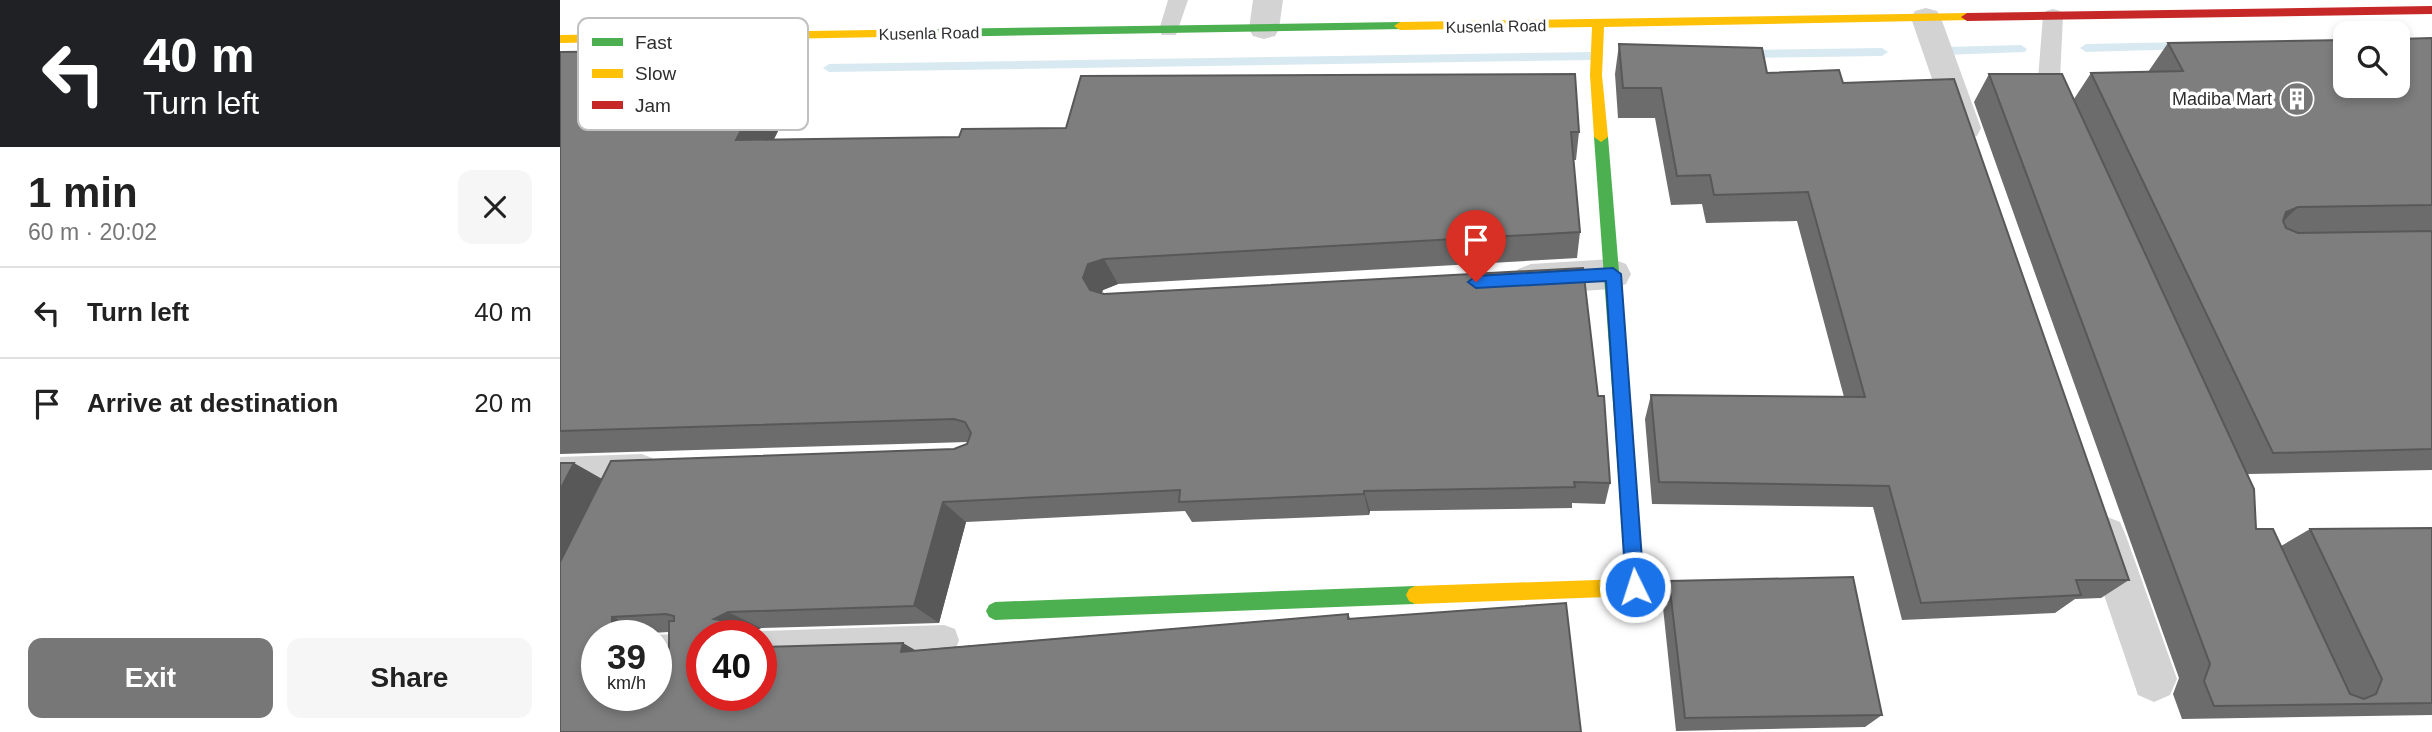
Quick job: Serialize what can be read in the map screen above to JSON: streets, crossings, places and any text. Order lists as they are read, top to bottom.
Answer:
{
  "streets": {
    "main road": ["Kusenla Road"]
  },
  "places": {
    "building": ["Madiba Mart"]
  },
  "legend": ["Fast", "Slow", "Jam"],
  "page": {
    "turn": ["40 m", "Turn left"],
    "heading": ["1 min", "60 m · 20:02"],
    "list": [
      {
        "name": "Turn left",
        "value": "40 m"
      },
      {
        "name": "Arrive at destination",
        "value": "20 m"
      }
    ],
    "speed": "39 km/h",
    "limit": "40",
    "buttons": ["Exit", "Share"]
  }
}
